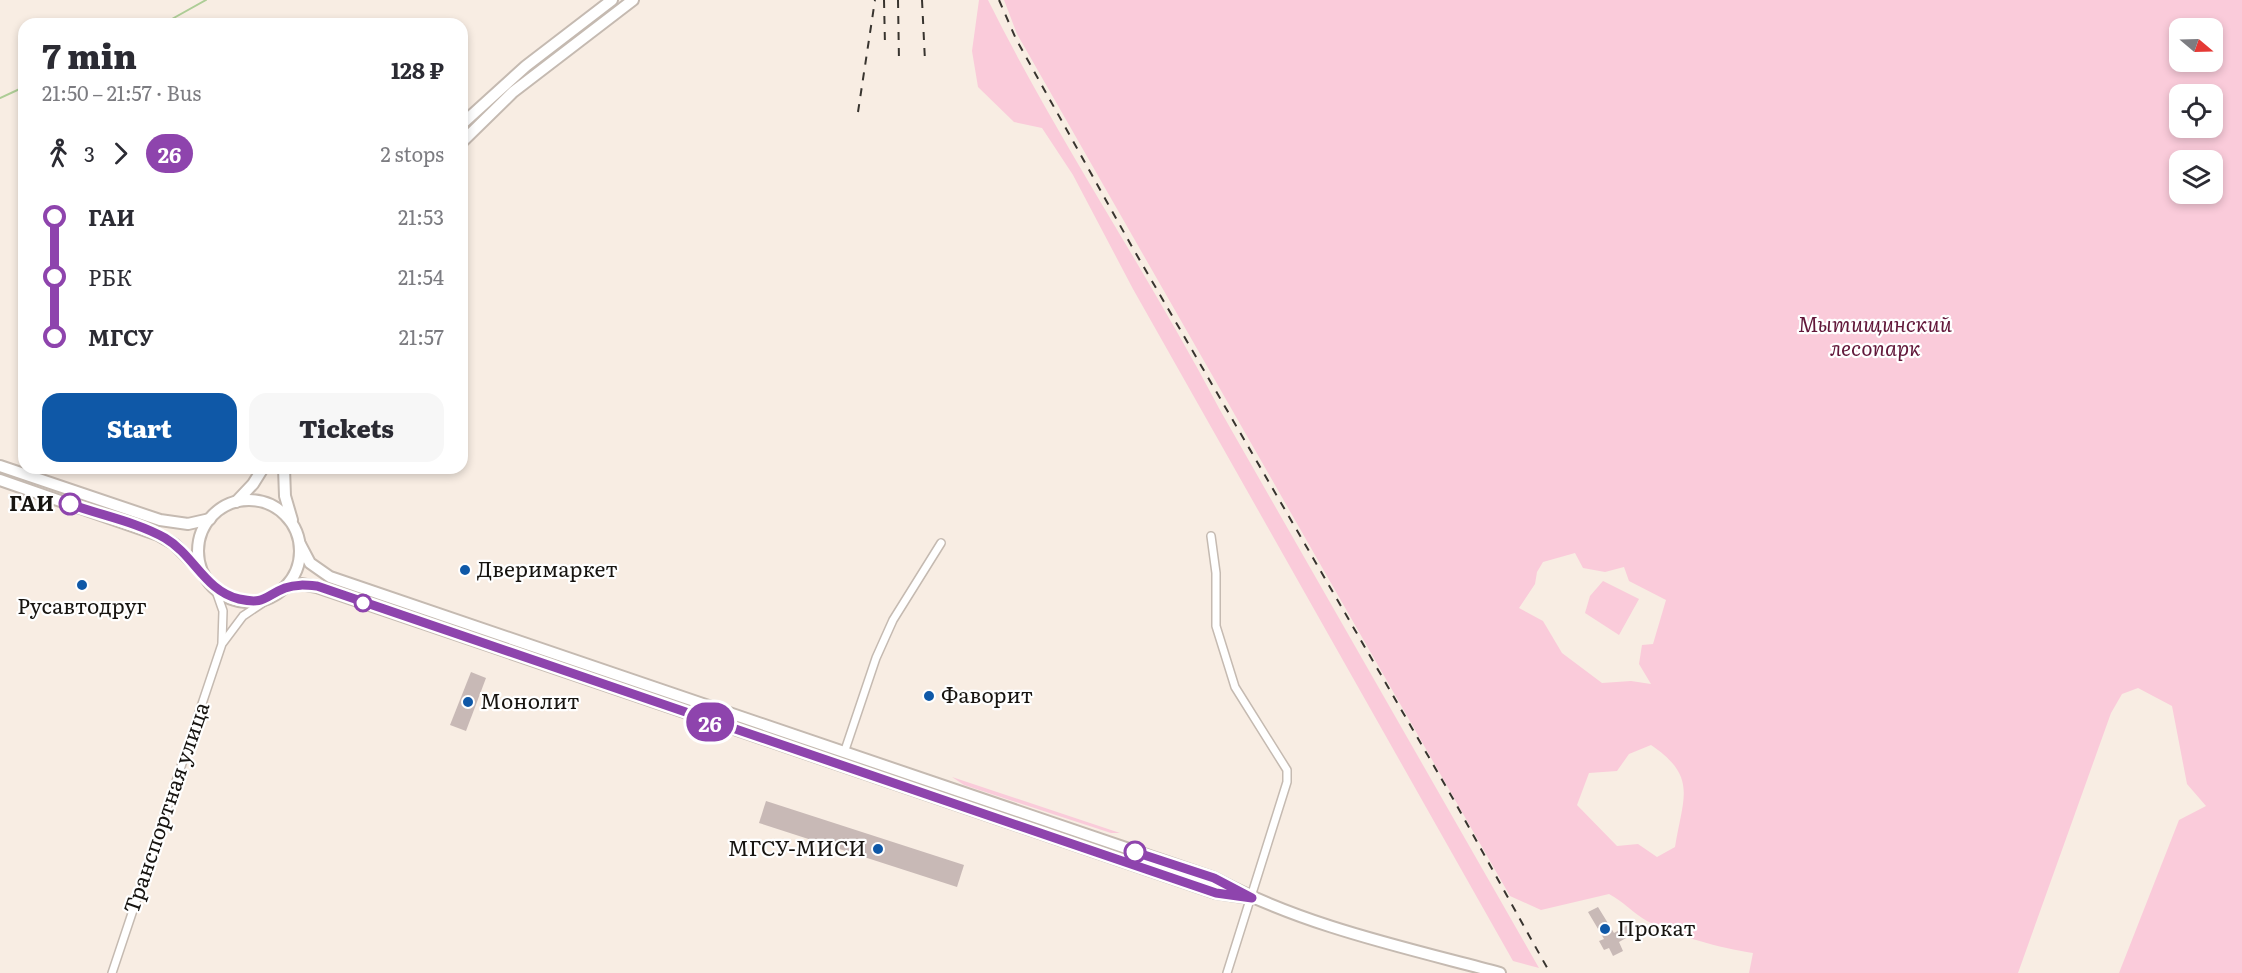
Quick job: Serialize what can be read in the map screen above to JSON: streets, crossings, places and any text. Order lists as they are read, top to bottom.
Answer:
{
  "streets": {
    "street": ["Транспортная улица"]
  },
  "parks": ["Мытищинский лесопарк"],
  "places": [
    "ГАИ",
    "Дверимаркет",
    "Русавтодруг",
    "Фаворит",
    "Монолит",
    "МГСУ-МИСИ",
    "Прокат"
  ],
  "lines": ["bus line 26"],
  "north": "right",
  "page": {
    "on_map": "26",
    "heading": ["7 min", "21:50 – 21:57 · Bus", "128 ₽"],
    "legs": ["3", "26", "2 stops"],
    "list": [
      {
        "name": "ГАИ",
        "value": "21:53"
      },
      {
        "name": "РБК",
        "value": "21:54"
      },
      {
        "name": "МГСУ",
        "value": "21:57"
      }
    ],
    "buttons": ["Start", "Tickets"]
  }
}
